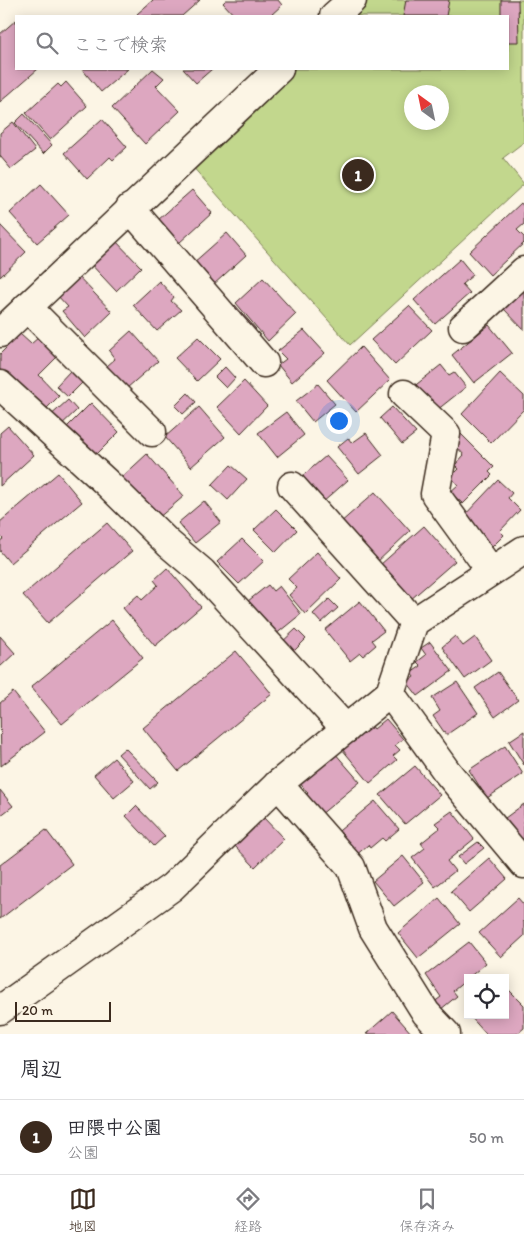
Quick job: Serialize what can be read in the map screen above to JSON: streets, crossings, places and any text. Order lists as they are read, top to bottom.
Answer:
{
  "scale_bar": "20 m",
  "north": "top left",
  "page": {
    "search": "ここで検索",
    "pins": "1",
    "scale": "20 m",
    "heading": "周辺",
    "list": [
      {
        "mark": "1",
        "name": "田隈中公園",
        "note": "公園",
        "value": "50 m"
      }
    ],
    "nav": ["地図", "経路", "保存済み"]
  }
}
